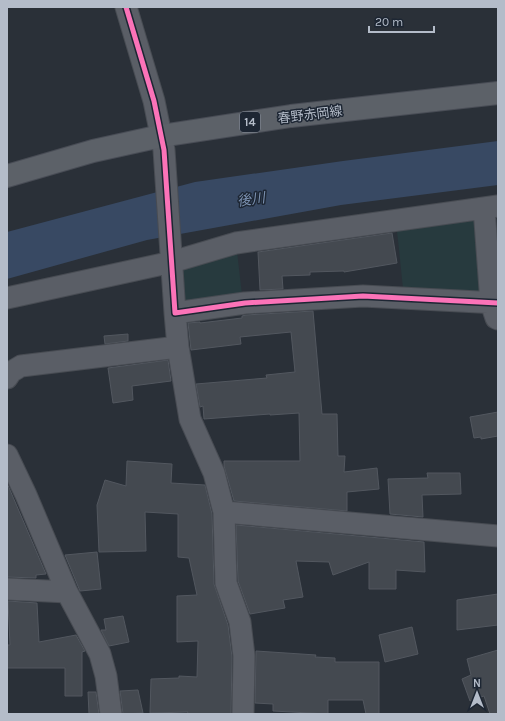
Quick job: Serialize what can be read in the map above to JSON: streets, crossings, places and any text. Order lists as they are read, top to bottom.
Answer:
{
  "streets": {
    "main road": ["春野赤岡線", "14"]
  },
  "water": ["後川"],
  "scale_bar": "20 m",
  "north": "top"
}
